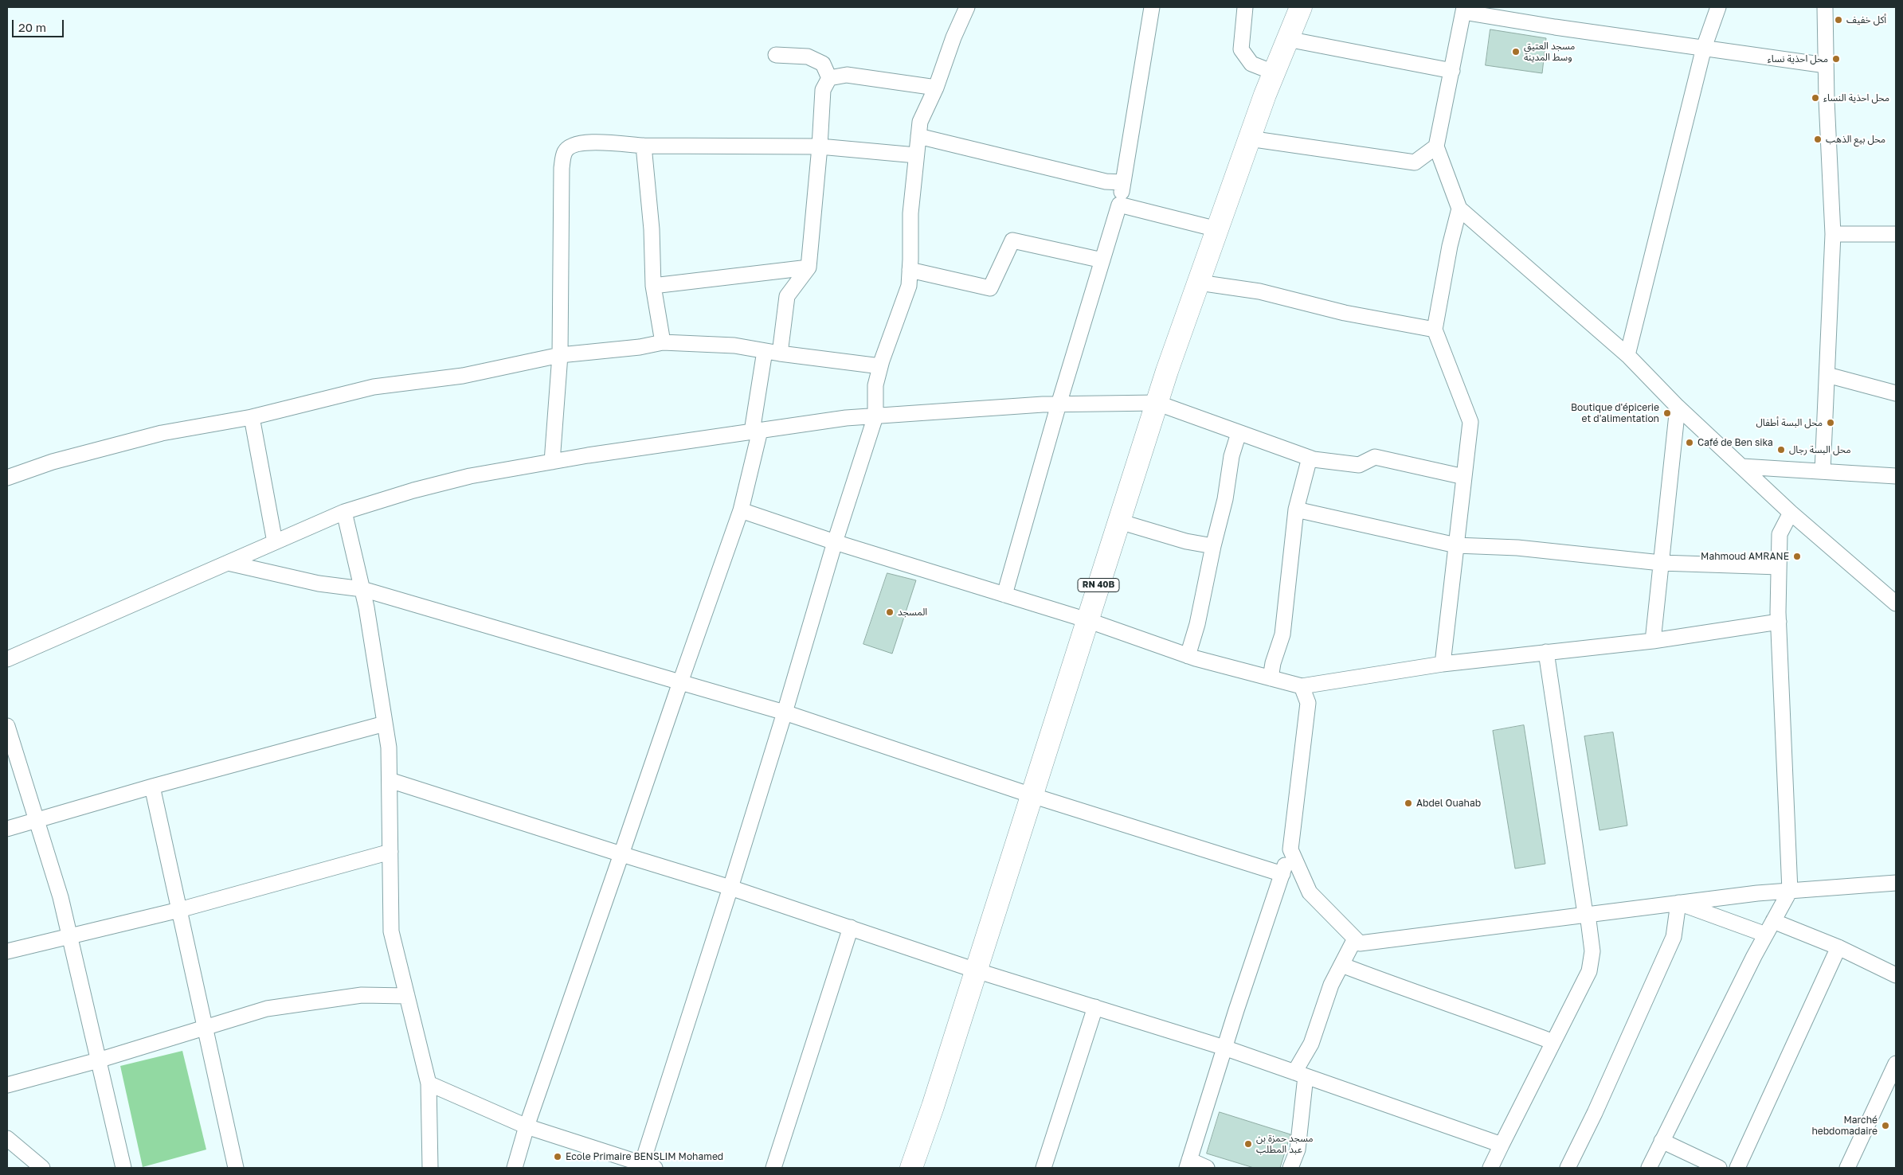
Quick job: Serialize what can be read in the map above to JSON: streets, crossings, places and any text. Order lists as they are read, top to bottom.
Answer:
{
  "streets": {
    "main road": ["RN 40B"]
  },
  "places": [
    "أكل خفيف",
    "مسجد العتيق وسط المدينة",
    "محل احذية نساء",
    "محل احذية النساء",
    "محل بيع الذهب",
    "Boutique d'épicerie et d'alimentation",
    "محل البسة أطفال",
    "Café de Ben sika",
    "محل البسة رجال",
    "Mahmoud AMRANE",
    "المسجد",
    "Abdel Ouahab",
    "Marché hebdomadaire",
    "مسجد حمزة بن عبد المطلب",
    "Ecole Primaire BENSLIM Mohamed"
  ],
  "scale_bar": "20 m"
}
